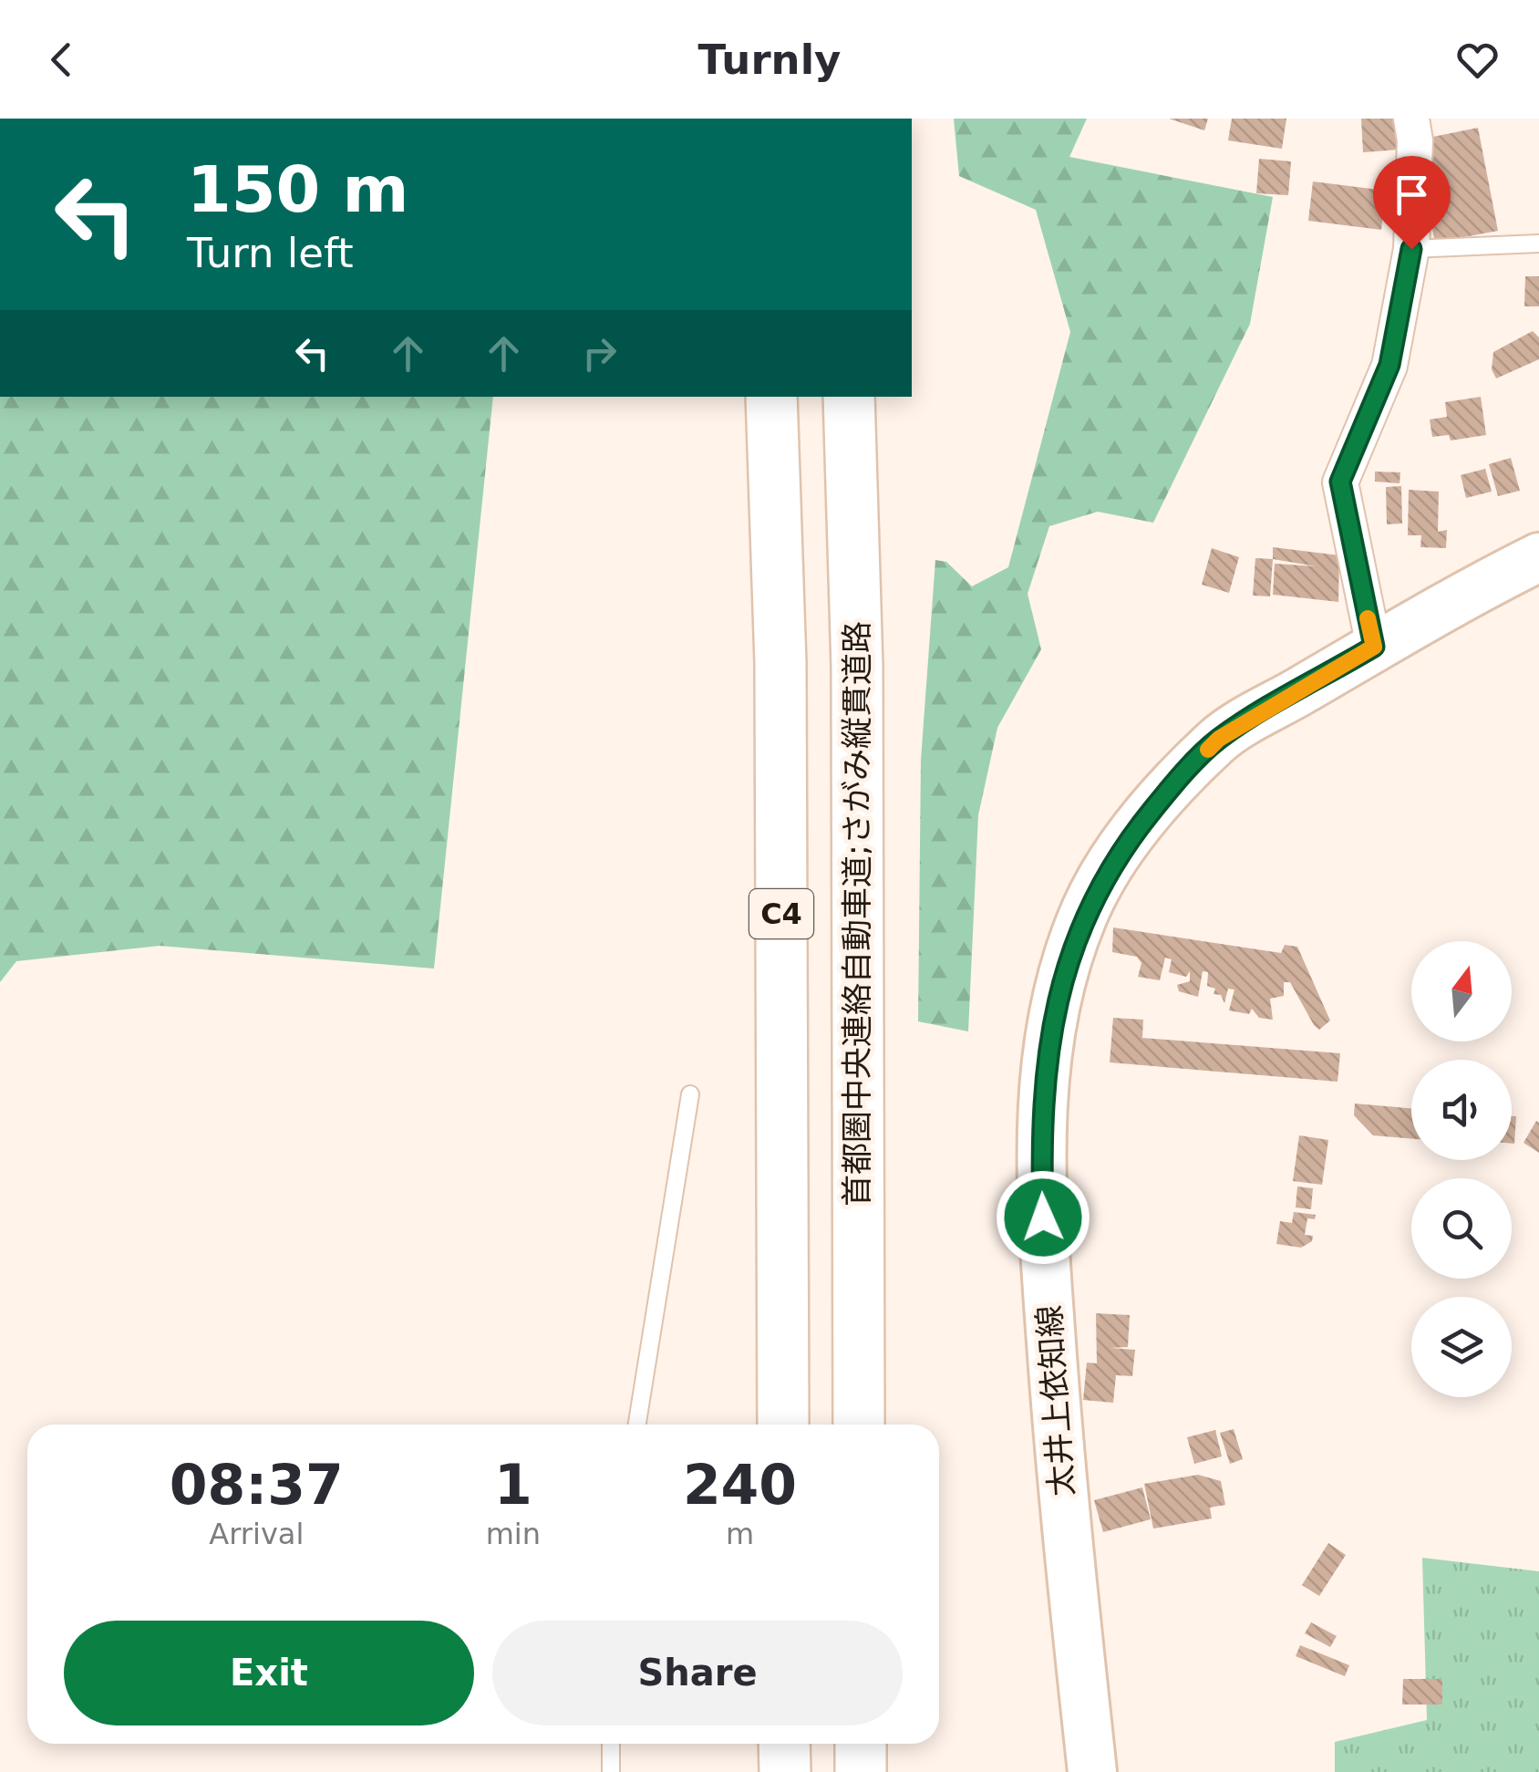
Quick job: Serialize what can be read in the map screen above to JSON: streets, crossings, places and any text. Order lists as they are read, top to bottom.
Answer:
{
  "streets": {
    "highway": ["C4", "首都圏中央連絡自動車道;さがみ縦貫道路"],
    "main road": ["太井上依知線"]
  },
  "north": "top",
  "page": {
    "header": "Turnly",
    "turn": ["150 m", "Turn left"],
    "eta": [
      "08:37",
      "Arrival",
      "1",
      "min",
      "240",
      "m"
    ],
    "buttons": ["Exit", "Share"]
  }
}
